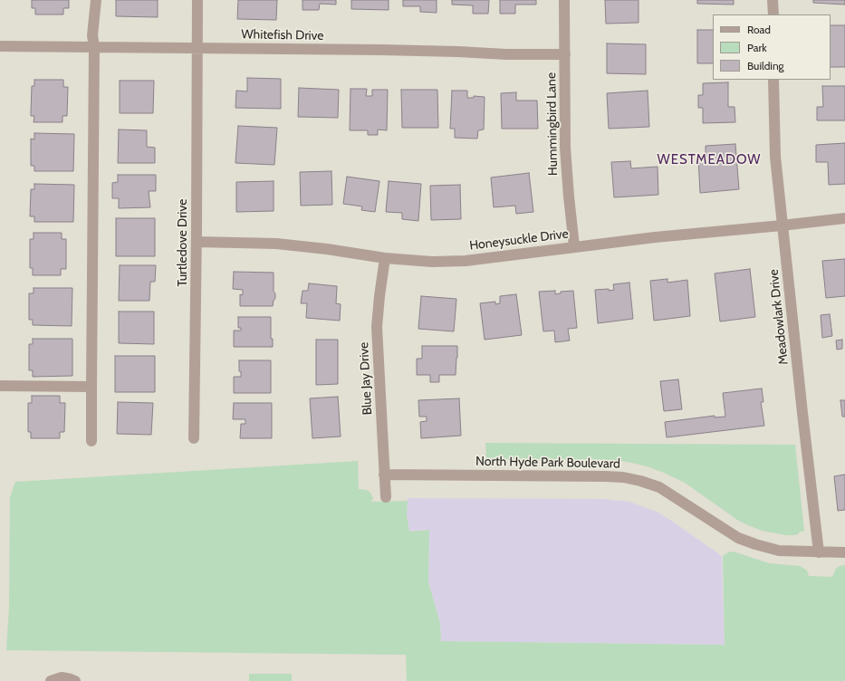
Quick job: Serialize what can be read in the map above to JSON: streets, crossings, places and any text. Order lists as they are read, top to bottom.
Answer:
{
  "streets": {
    "street": [
      "Whitefish Drive",
      "Hummingbird Lane",
      "Honeysuckle Drive",
      "Turtledove Drive",
      "Meadowlark Drive",
      "Blue Jay Drive",
      "North Hyde Park Boulevard"
    ]
  },
  "crossings": [
    ["Whitefish Drive", "Hummingbird Lane"],
    ["Whitefish Drive", "Turtledove Drive"],
    ["Hummingbird Lane", "Honeysuckle Drive"],
    ["Honeysuckle Drive", "Turtledove Drive"],
    ["Honeysuckle Drive", "Meadowlark Drive"],
    ["Honeysuckle Drive", "Blue Jay Drive"],
    ["Meadowlark Drive", "North Hyde Park Boulevard"],
    ["Blue Jay Drive", "North Hyde Park Boulevard"]
  ],
  "districts": ["WESTMEADOW"],
  "legend": ["Road", "Park", "Building"]
}
